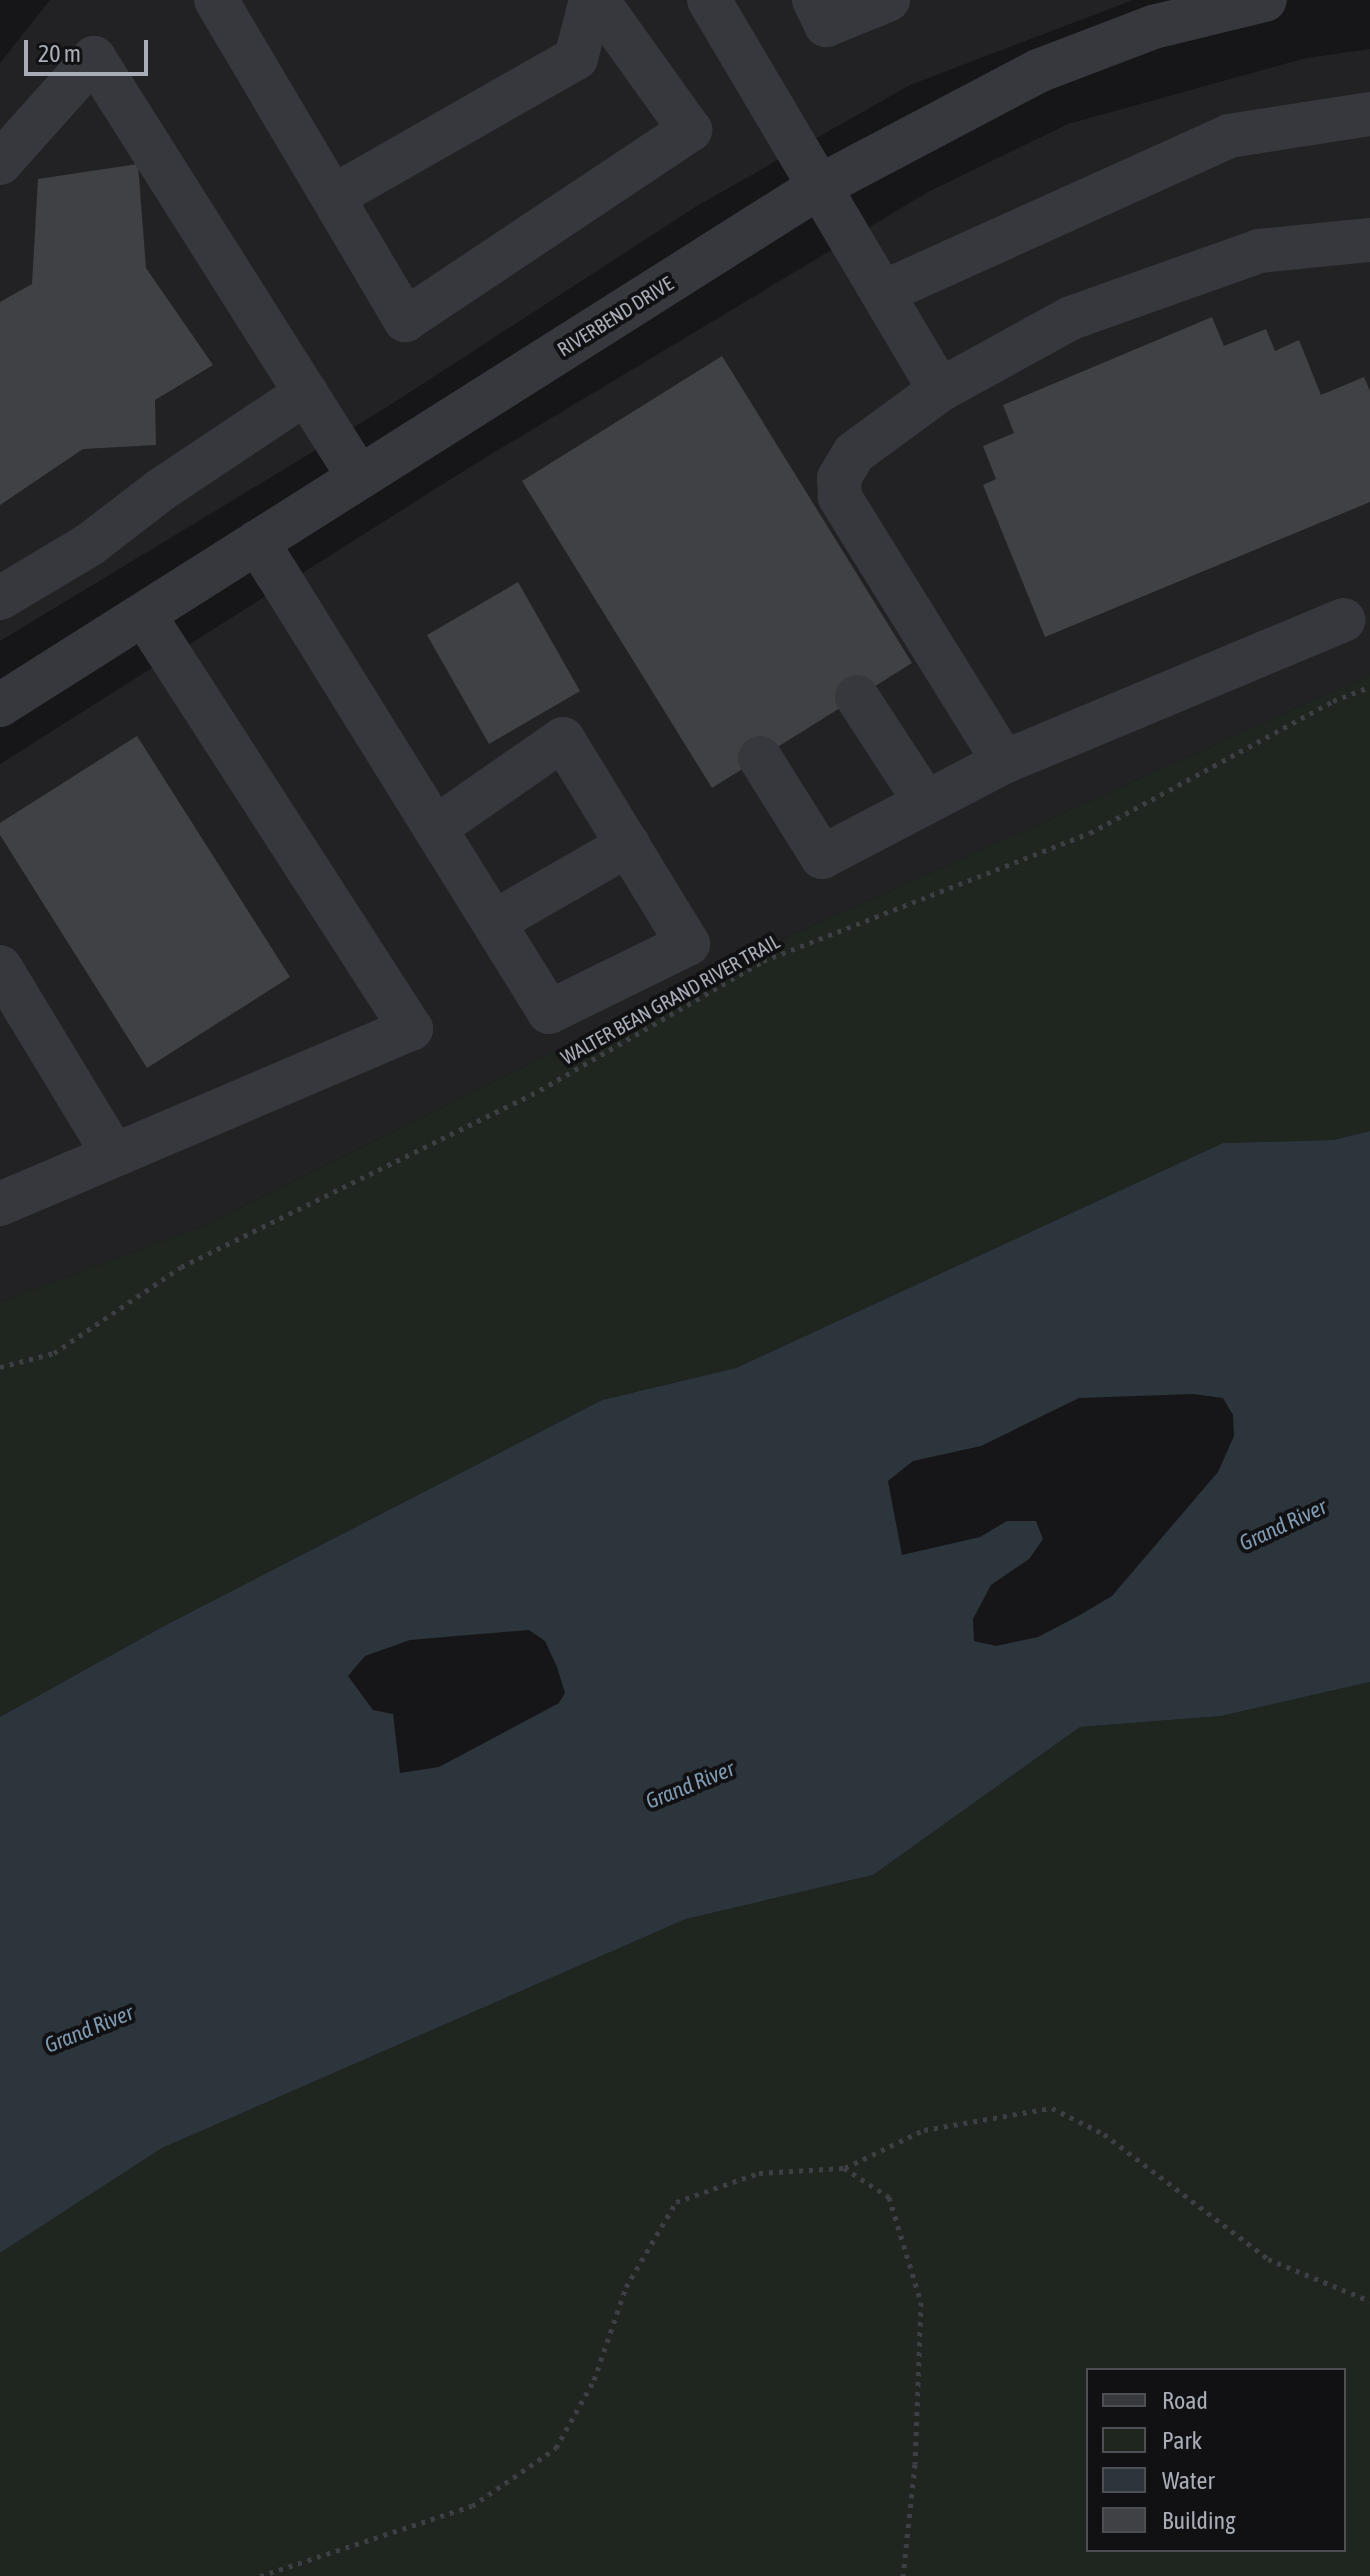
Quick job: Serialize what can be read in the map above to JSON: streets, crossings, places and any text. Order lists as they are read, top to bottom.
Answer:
{
  "streets": {
    "street": ["RIVERBEND DRIVE"],
    "path": ["WALTER BEAN GRAND RIVER TRAIL"]
  },
  "water": ["Grand River"],
  "legend": [
    "Road",
    "Park",
    "Water",
    "Building"
  ],
  "scale_bar": "20 m"
}
